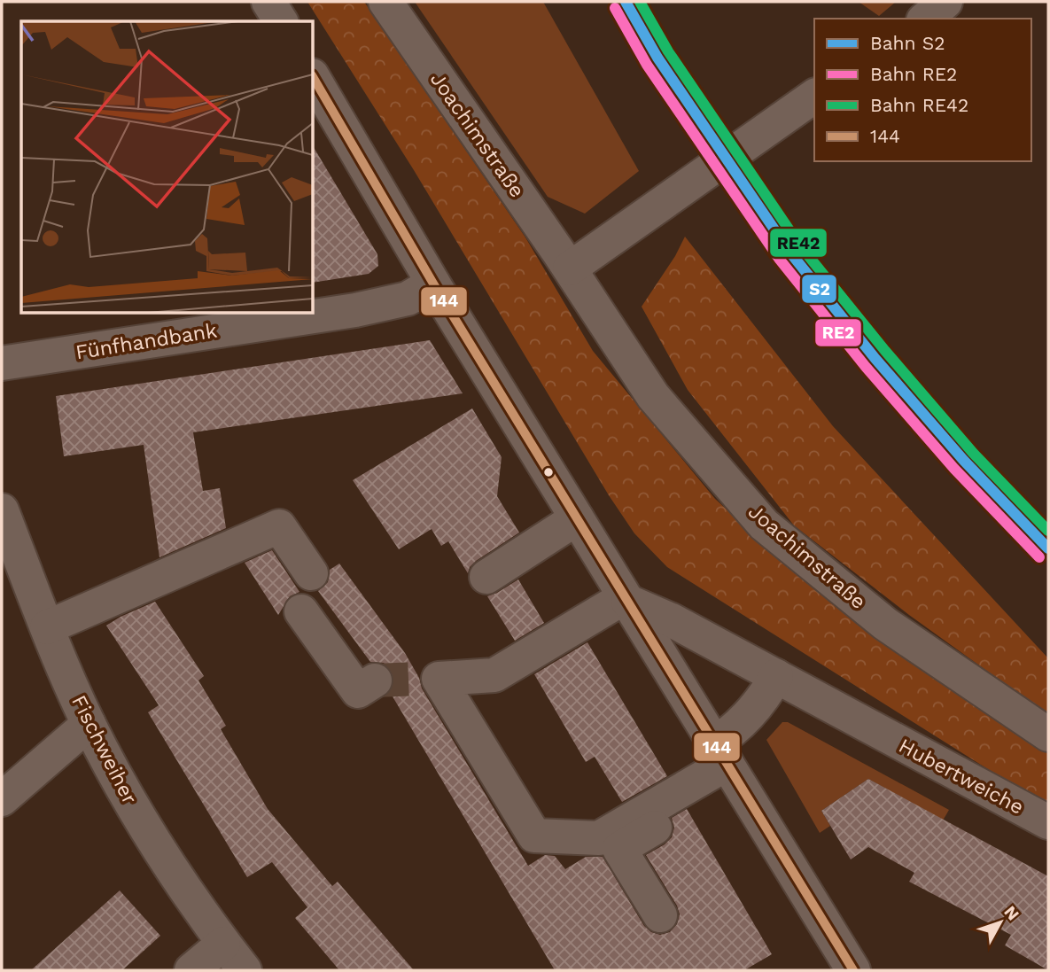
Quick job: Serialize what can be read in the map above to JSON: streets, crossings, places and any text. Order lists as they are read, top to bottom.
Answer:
{
  "streets": {
    "street": [
      "Joachimstraße",
      "Fünfhandbank",
      "Fischweiher",
      "Hubertweiche"
    ]
  },
  "lines": [
    "rail line S2",
    "rail line RE42",
    "rail line RE2",
    "transit line 144"
  ],
  "legend": [
    "Bahn S2",
    "Bahn RE2",
    "Bahn RE42",
    "144"
  ],
  "north": "top right"
}
